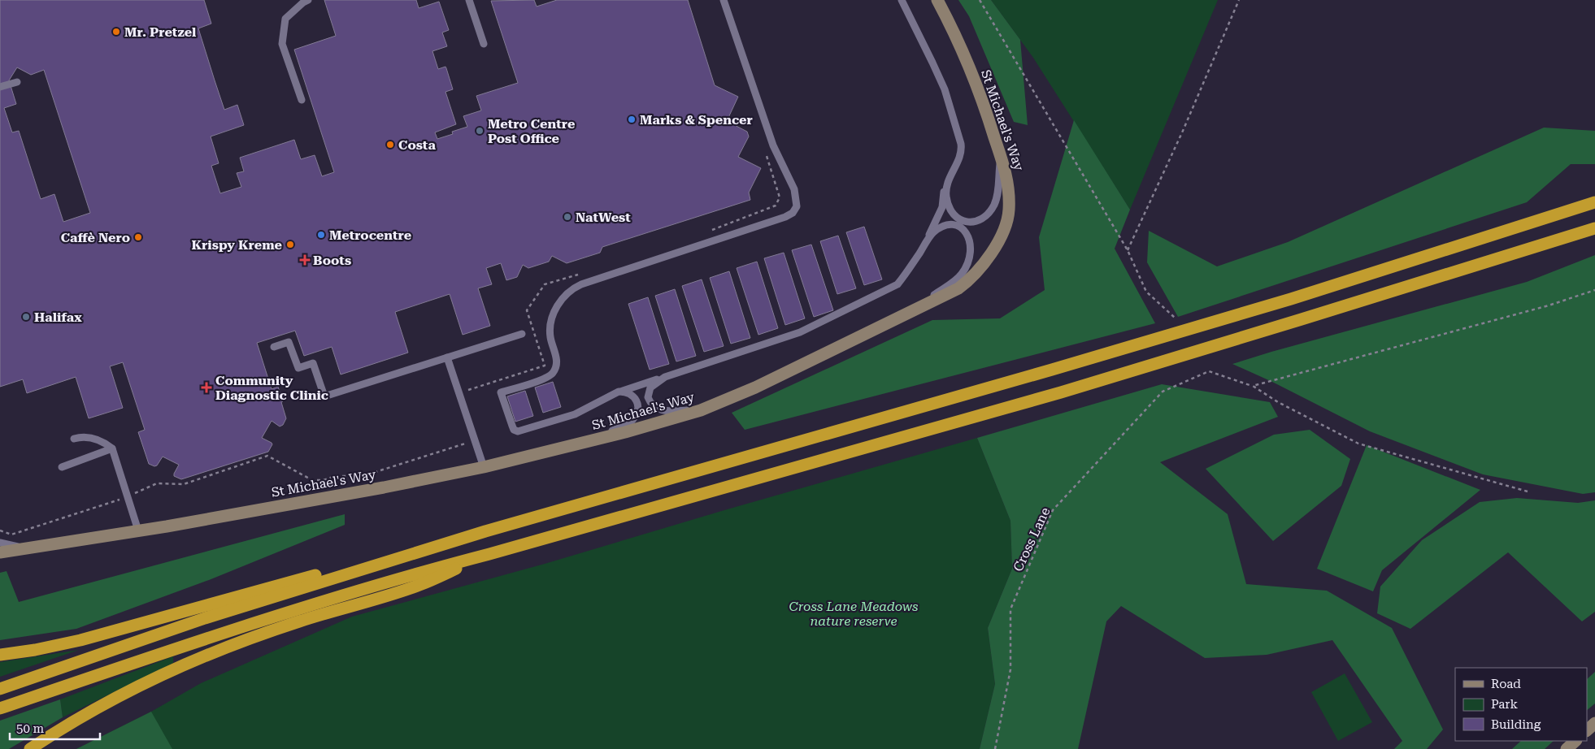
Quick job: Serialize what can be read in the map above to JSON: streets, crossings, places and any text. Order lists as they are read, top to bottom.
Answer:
{
  "streets": {
    "street": ["St Michael's Way"],
    "path": ["Cross Lane"]
  },
  "parks": ["Cross Lane Meadows nature reserve"],
  "places": {
    "other": [
      "Mr. Pretzel",
      "Marks & Spencer",
      "Metro Centre Post Office",
      "Costa",
      "NatWest",
      "Metrocentre",
      "Caffè Nero",
      "Krispy Kreme",
      "Halifax"
    ],
    "health": ["Boots", "Community Diagnostic Clinic"]
  },
  "legend": ["Road", "Park", "Building"],
  "scale_bar": "50 m"
}
